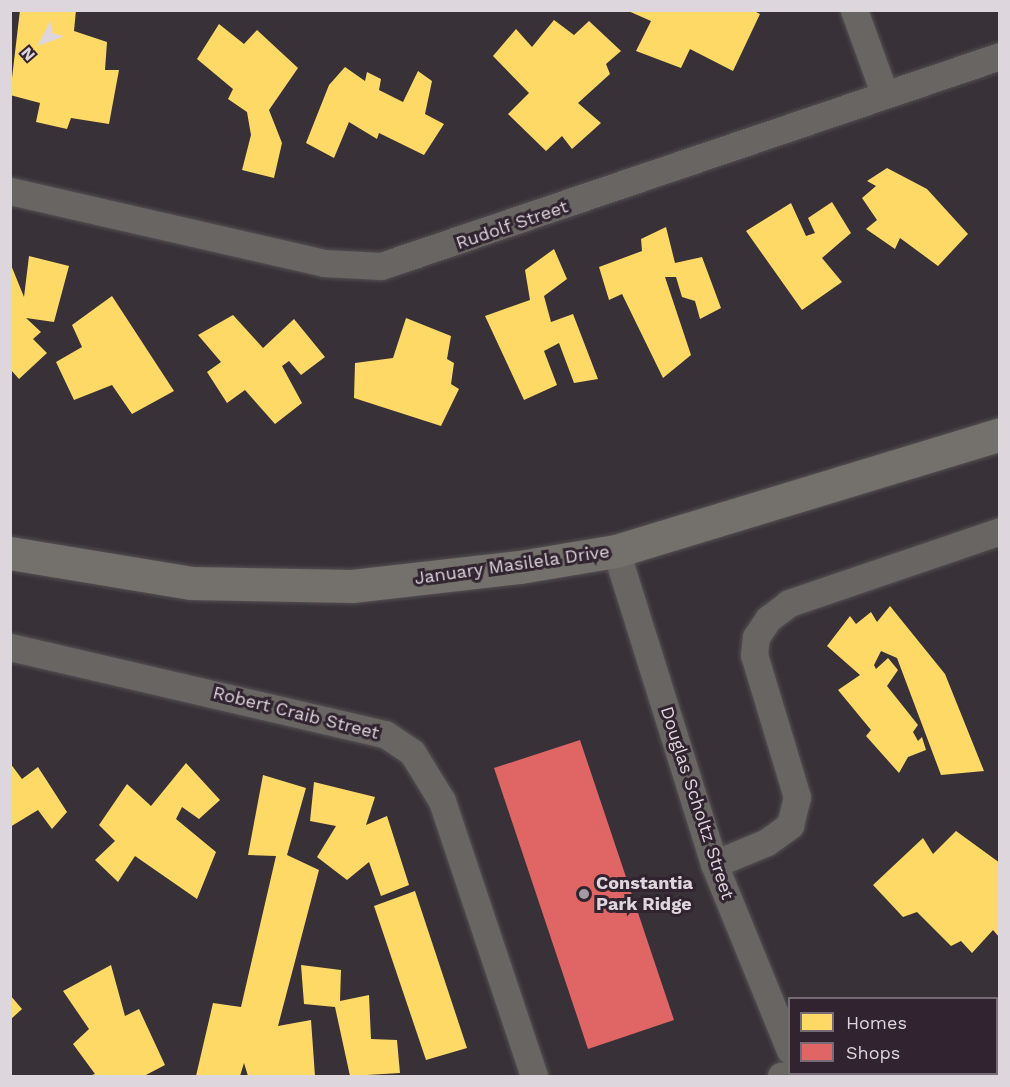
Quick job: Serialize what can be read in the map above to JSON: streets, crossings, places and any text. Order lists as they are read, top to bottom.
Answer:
{
  "streets": {
    "main road": ["January Masilela Drive"],
    "street": ["Rudolf Street", "Robert Craib Street", "Douglas Scholtz Street"]
  },
  "crossings": [
    ["January Masilela Drive", "Douglas Scholtz Street"]
  ],
  "places": ["Constantia Park Ridge"],
  "legend": ["Homes", "Shops"],
  "north": "bottom left"
}
